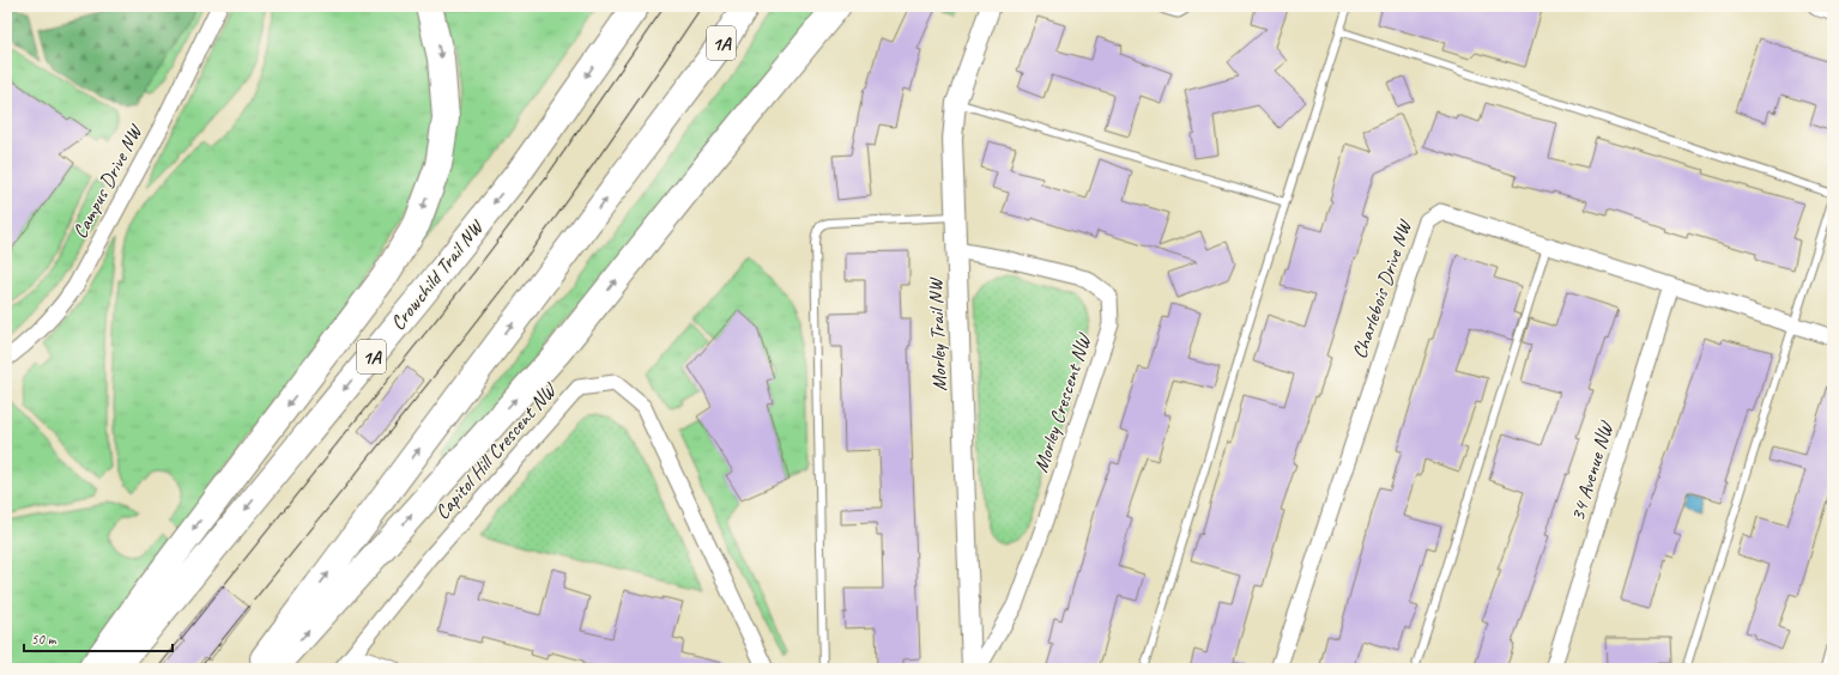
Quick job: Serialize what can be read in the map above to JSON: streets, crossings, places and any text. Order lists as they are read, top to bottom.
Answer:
{
  "streets": {
    "highway": ["1A", "Crowchild Trail NW"],
    "street": [
      "Campus Drive NW",
      "Charlebois Drive NW",
      "Morley Trail NW",
      "Morley Crescent NW",
      "Capitol Hill Crescent NW",
      "34 Avenue NW"
    ]
  },
  "crossings": [
    ["Charlebois Drive NW", "34 Avenue NW"],
    ["Morley Trail NW", "Morley Crescent NW"]
  ],
  "scale_bar": "50 m"
}
